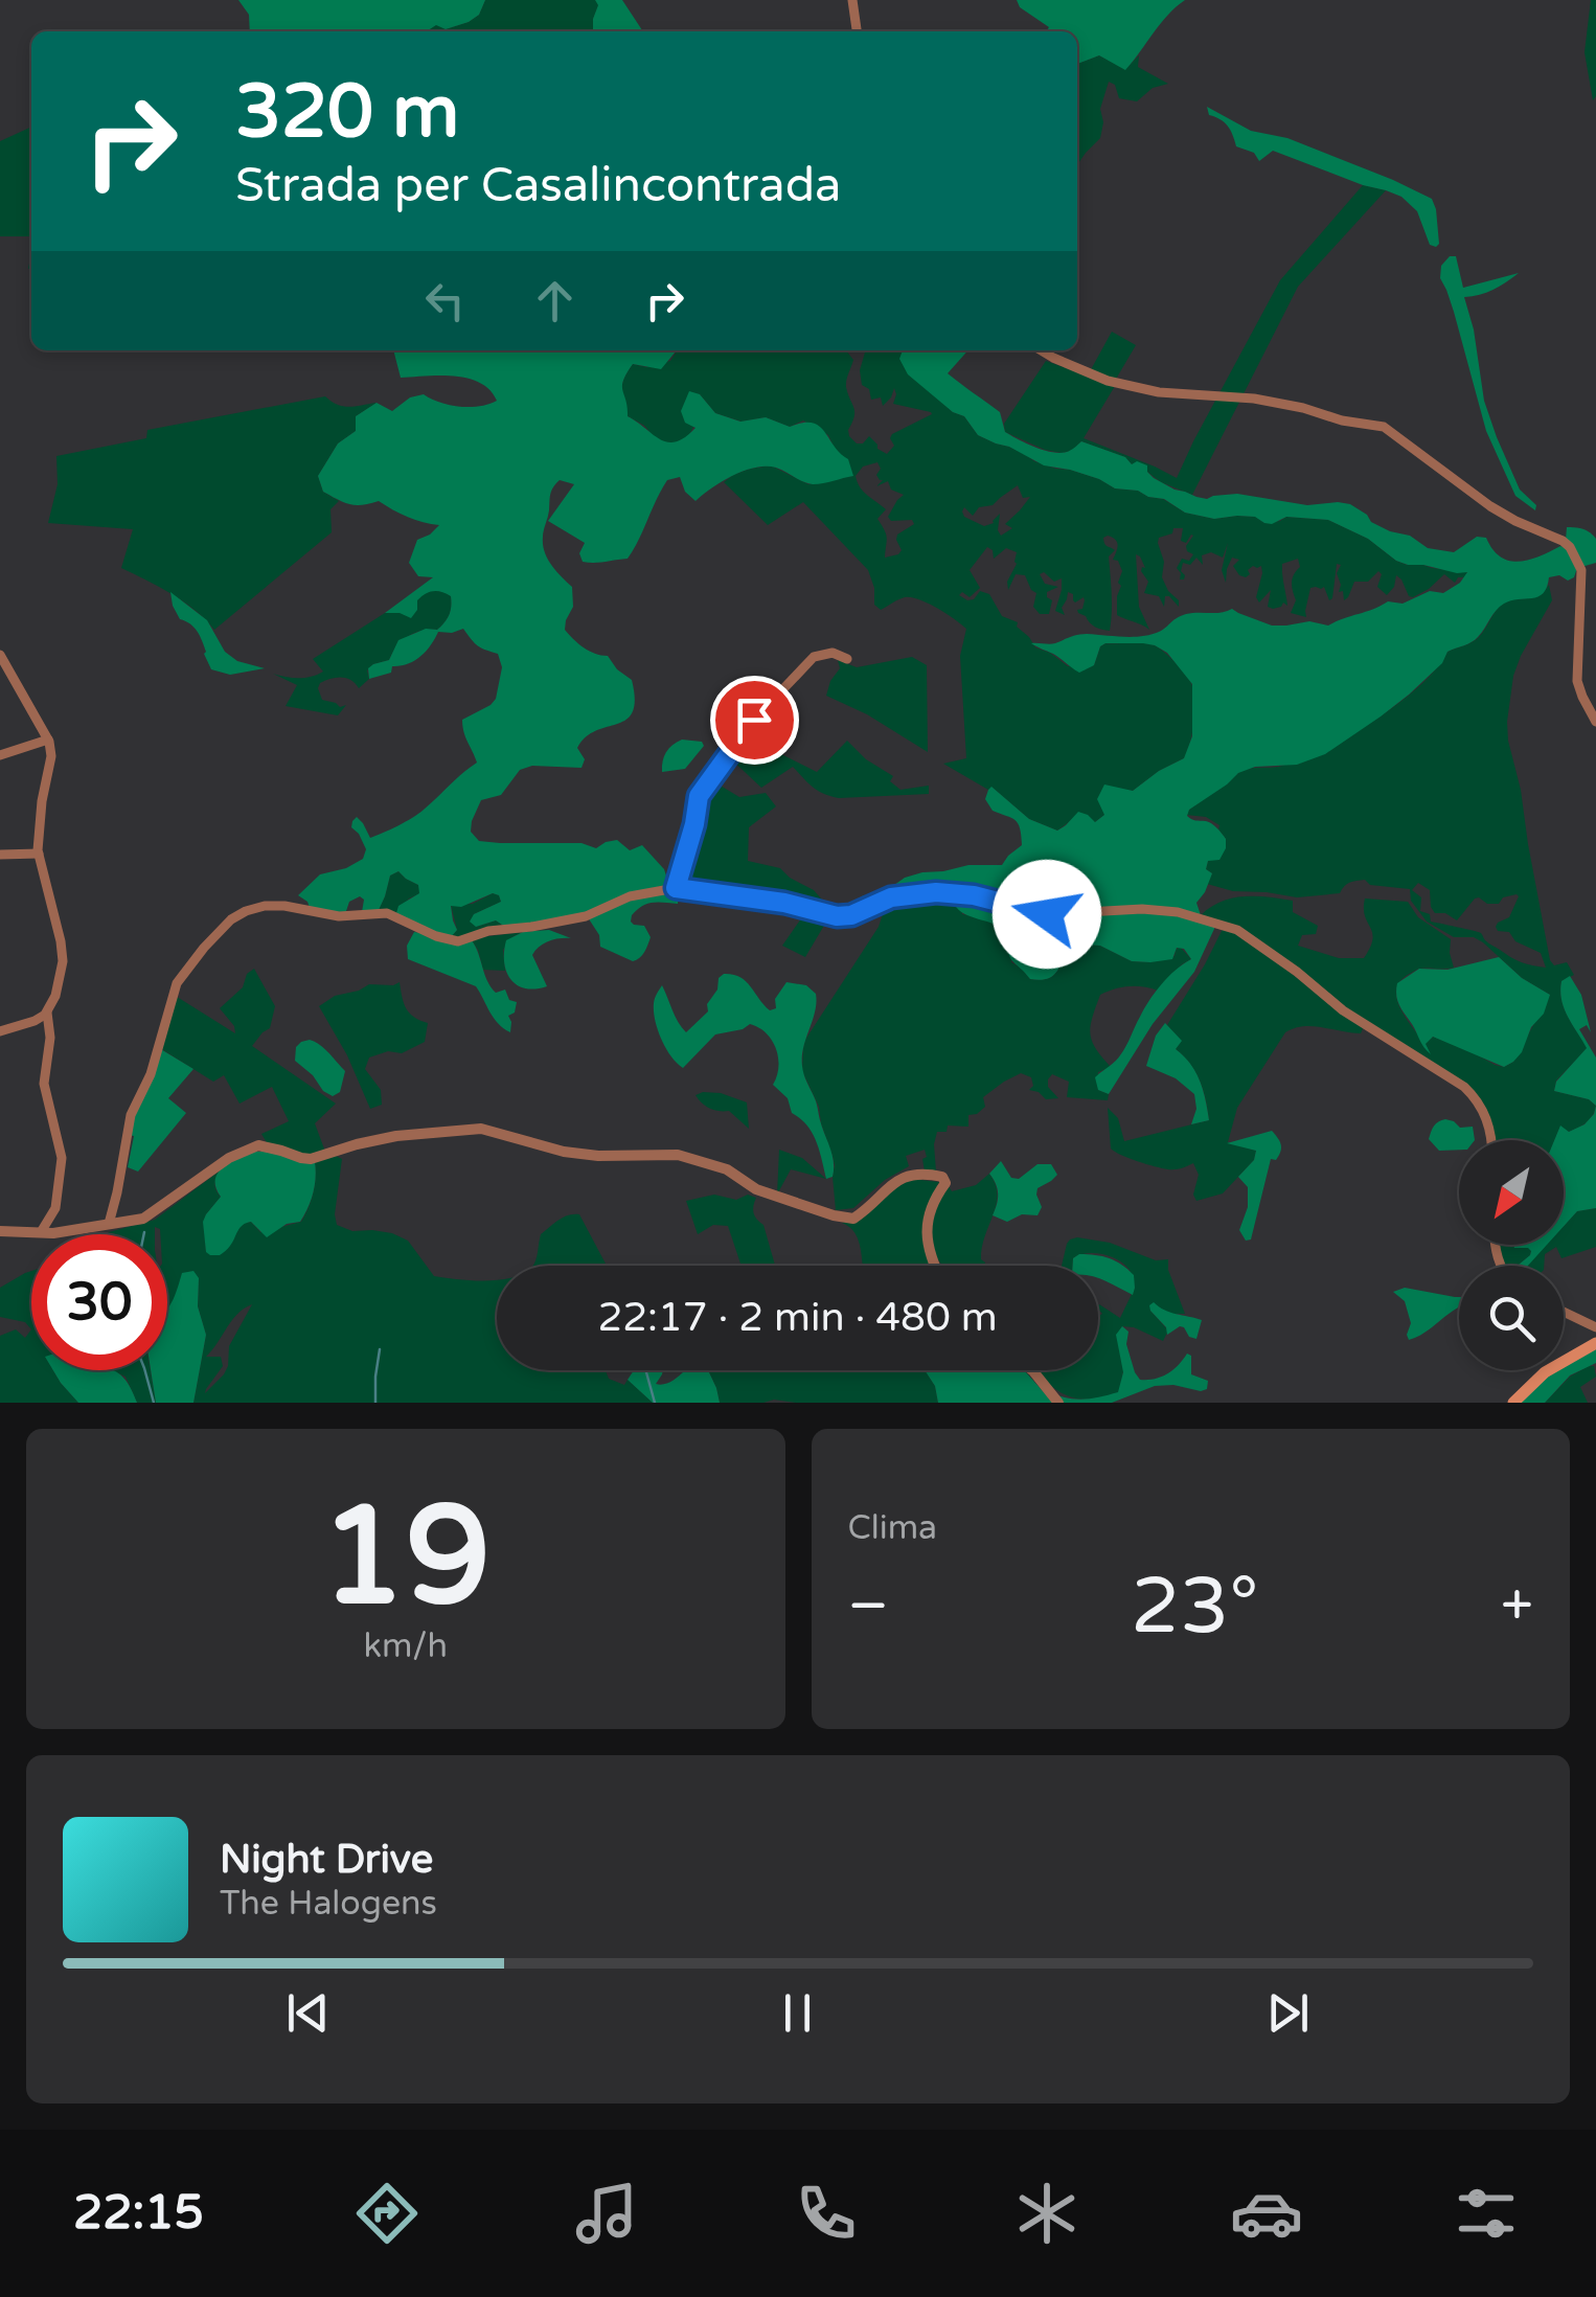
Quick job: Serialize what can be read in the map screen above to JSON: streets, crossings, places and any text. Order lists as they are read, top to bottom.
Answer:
{
  "north": "bottom left",
  "page": {
    "turn": ["320 m", "Strada per Casalincontrada"],
    "limit": "30",
    "trip": "22:17 · 2 min · 480 m",
    "tile": [
      ["19", "km/h"],
      "Clima"
    ],
    "heat": ["−", "23°", "+"],
    "song": ["Night Drive", "The Halogens"],
    "tabs": "22:15"
  }
}
